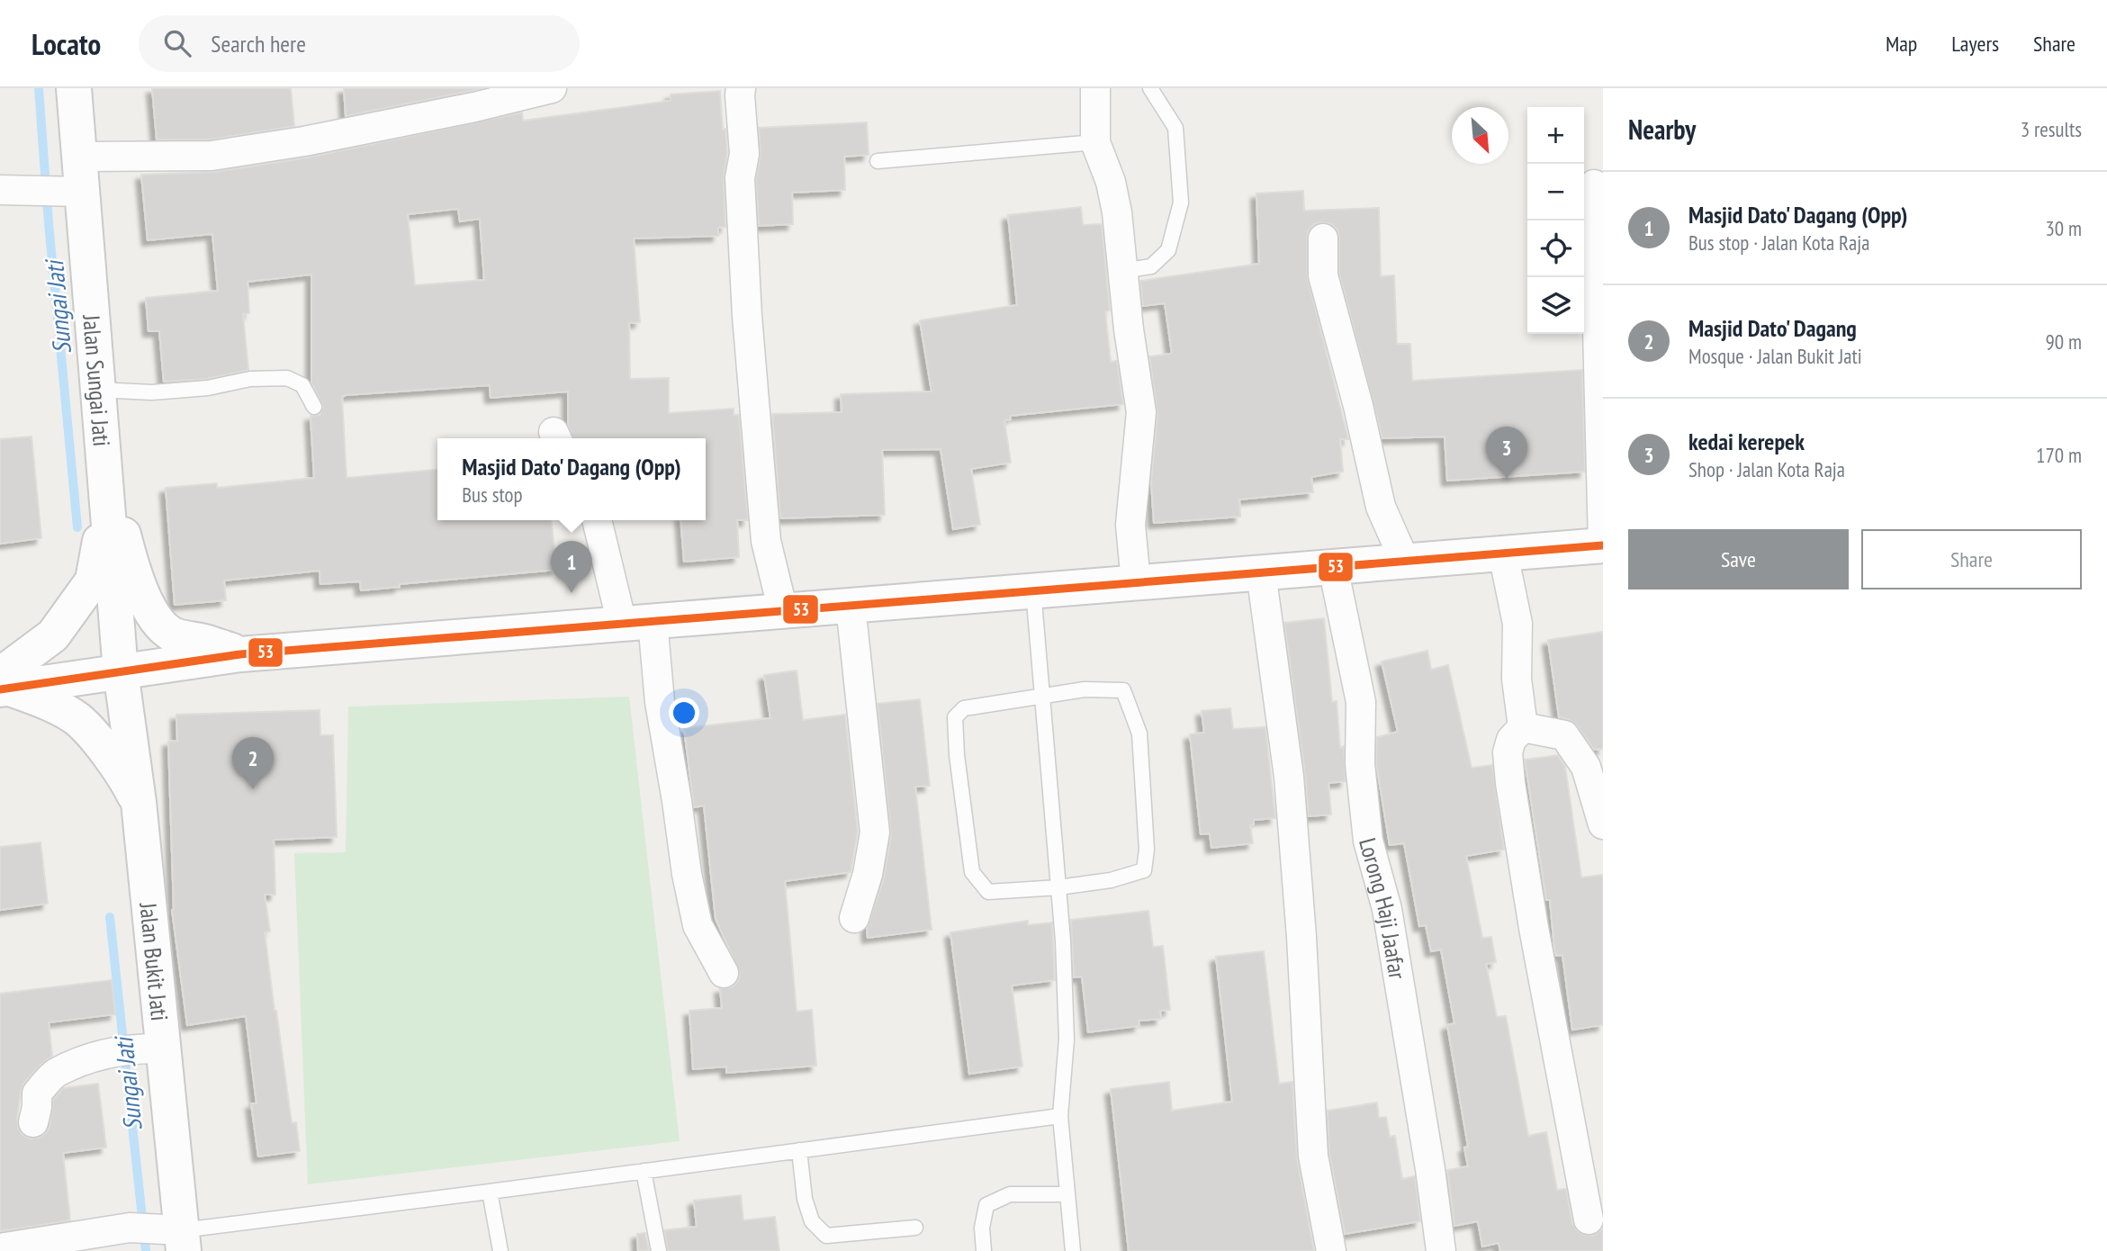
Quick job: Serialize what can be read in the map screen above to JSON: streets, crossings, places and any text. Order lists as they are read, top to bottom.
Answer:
{
  "streets": {
    "main road": ["Jalan Sungai Jati", "Jalan Bukit Jati"],
    "street": ["Lorong Haji Jaafar"]
  },
  "crossings": [
    ["Jalan Sungai Jati", "Jalan Bukit Jati"]
  ],
  "water": ["Sungai Jati"],
  "lines": ["transit line 53"],
  "north": "bottom right",
  "page": {
    "header": "Locato",
    "search": "Search here",
    "nav": ["Map", "Layers", "Share"],
    "heading": ["Nearby", "3 results"],
    "map_buttons": ["+", "−"],
    "list": [
      {
        "mark": "1",
        "name": "Masjid Dato' Dagang (Opp)",
        "note": "Bus stop · Jalan Kota Raja",
        "value": "30 m"
      },
      {
        "mark": "2",
        "name": "Masjid Dato' Dagang",
        "note": "Mosque · Jalan Bukit Jati",
        "value": "90 m"
      },
      {
        "mark": "3",
        "name": "kedai kerepek",
        "note": "Shop · Jalan Kota Raja",
        "value": "170 m"
      }
    ],
    "pins": ["3", "1", "2"],
    "popup": ["Masjid Dato' Dagang (Opp)", "Bus stop"],
    "buttons": ["Save", "Share"]
  }
}
